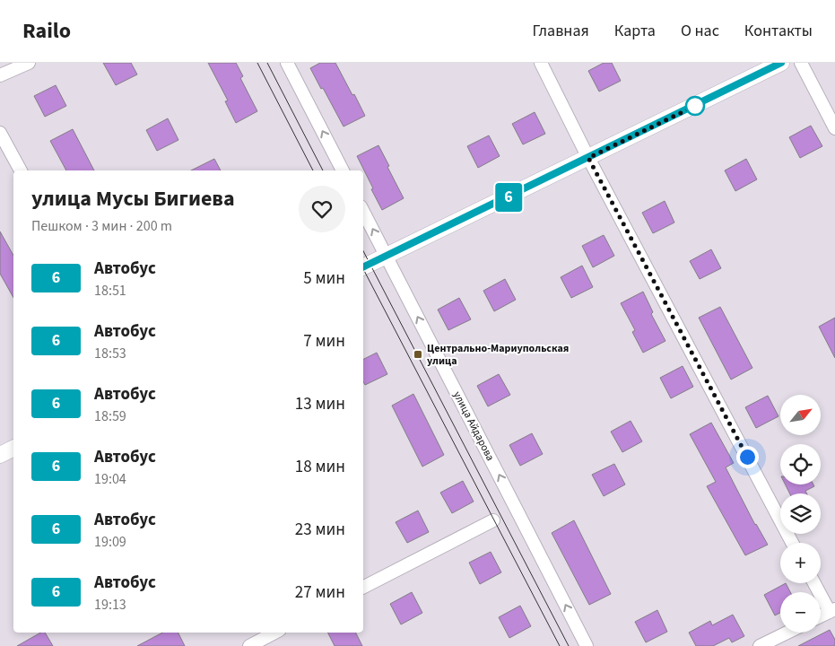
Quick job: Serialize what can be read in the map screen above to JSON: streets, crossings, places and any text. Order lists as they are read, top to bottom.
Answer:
{
  "streets": {
    "street": ["улица Айдарова"]
  },
  "one_way": ["улица Айдарова"],
  "places": {
    "transit": ["Центрально-Мариупольская улица"]
  },
  "lines": ["bus line 6"],
  "north": "top right",
  "page": {
    "header": "Railo",
    "nav": [
      "Главная",
      "Карта",
      "О нас",
      "Контакты"
    ],
    "on_map": "6",
    "heading": ["улица Мусы Бигиева", "Пешком · 3 мин · 200 m"],
    "list": [
      {
        "mark": "6",
        "name": "Автобус",
        "note": "18:51",
        "value": "5 мин"
      },
      {
        "mark": "6",
        "name": "Автобус",
        "note": "18:53",
        "value": "7 мин"
      },
      {
        "mark": "6",
        "name": "Автобус",
        "note": "18:59",
        "value": "13 мин"
      },
      {
        "mark": "6",
        "name": "Автобус",
        "note": "19:04",
        "value": "18 мин"
      },
      {
        "mark": "6",
        "name": "Автобус",
        "note": "19:09",
        "value": "23 мин"
      },
      {
        "mark": "6",
        "name": "Автобус",
        "note": "19:13",
        "value": "27 мин"
      }
    ],
    "map_buttons": ["+", "−"]
  }
}
